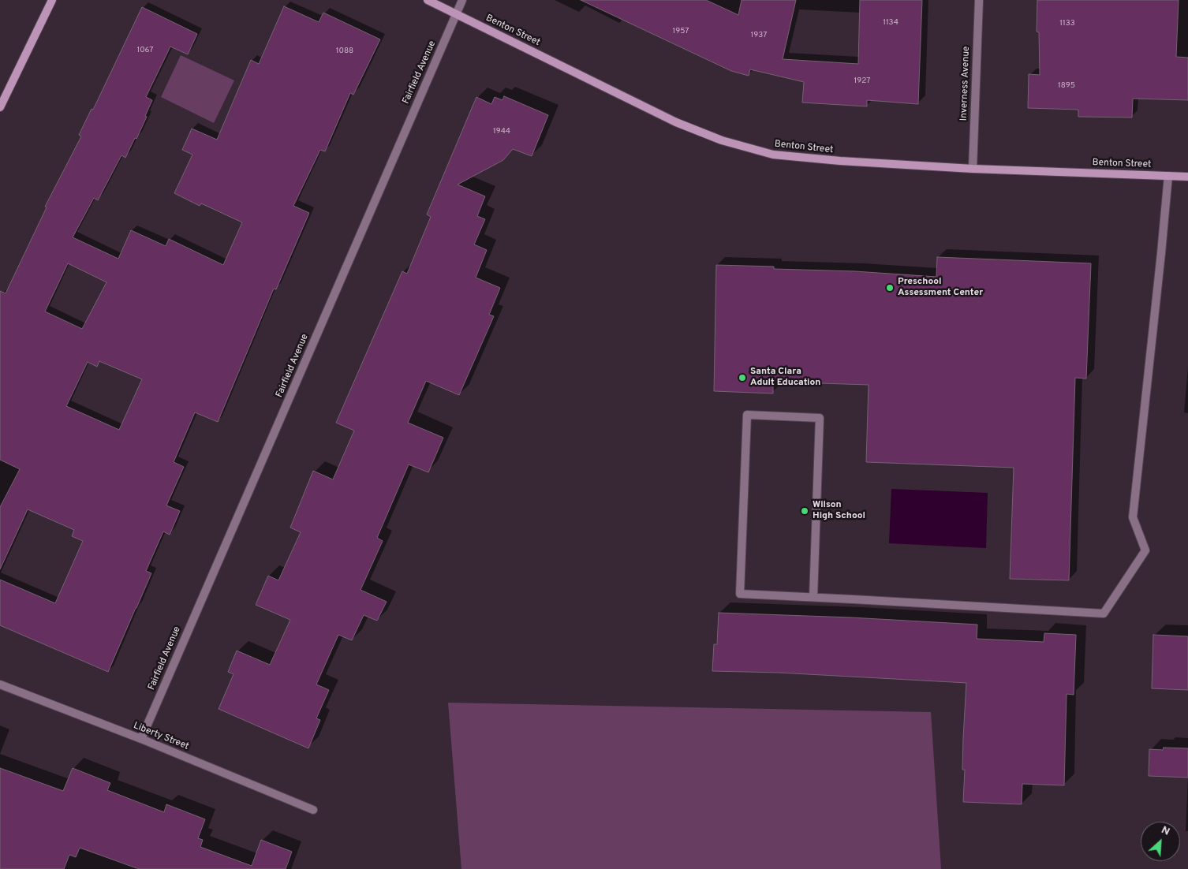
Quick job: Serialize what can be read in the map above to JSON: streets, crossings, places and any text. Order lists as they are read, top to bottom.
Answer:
{
  "streets": {
    "main road": ["Benton Street"],
    "street": ["Fairfield Avenue", "Inverness Avenue", "Liberty Street"]
  },
  "crossings": [
    ["Benton Street", "Fairfield Avenue"],
    ["Benton Street", "Inverness Avenue"],
    ["Fairfield Avenue", "Liberty Street"]
  ],
  "places": ["Preschool Assessment Center", "Santa Clara Adult Education", "Wilson High School"],
  "house_numbers": [
    "1134",
    "1133",
    "1957",
    "1937",
    "1067",
    "1088",
    "1927",
    "1895",
    "1944"
  ],
  "north": "top right"
}
